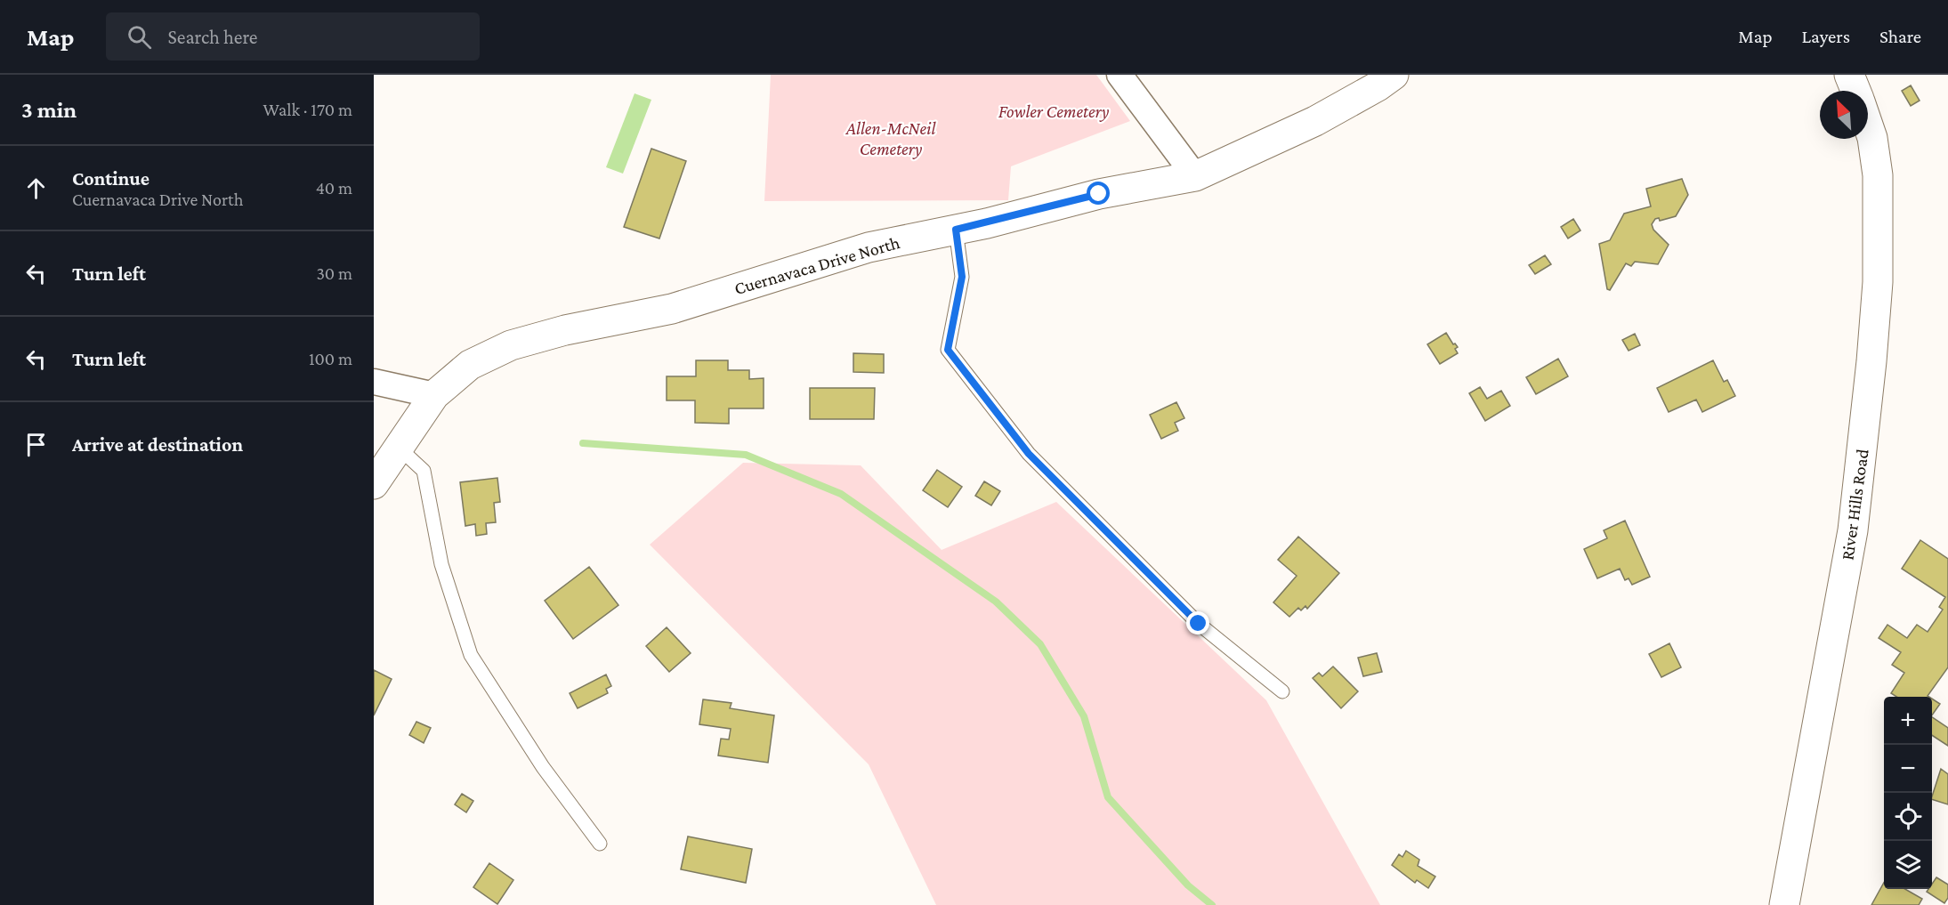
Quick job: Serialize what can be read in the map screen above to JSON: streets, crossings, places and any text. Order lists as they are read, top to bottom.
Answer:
{
  "streets": {
    "street": ["Cuernavaca Drive North", "River Hills Road"]
  },
  "parks": ["Fowler Cemetery", "Allen-McNeil Cemetery"],
  "north": "top left",
  "page": {
    "header": "Map",
    "search": "Search here",
    "nav": ["Map", "Layers", "Share"],
    "heading": ["3 min", "Walk · 170 m"],
    "list": [
      ["Continue", "Cuernavaca Drive North", "40 m"],
      ["Turn left", "30 m"],
      ["Turn left", "100 m"],
      "Arrive at destination"
    ],
    "map_buttons": ["+", "−"]
  }
}
